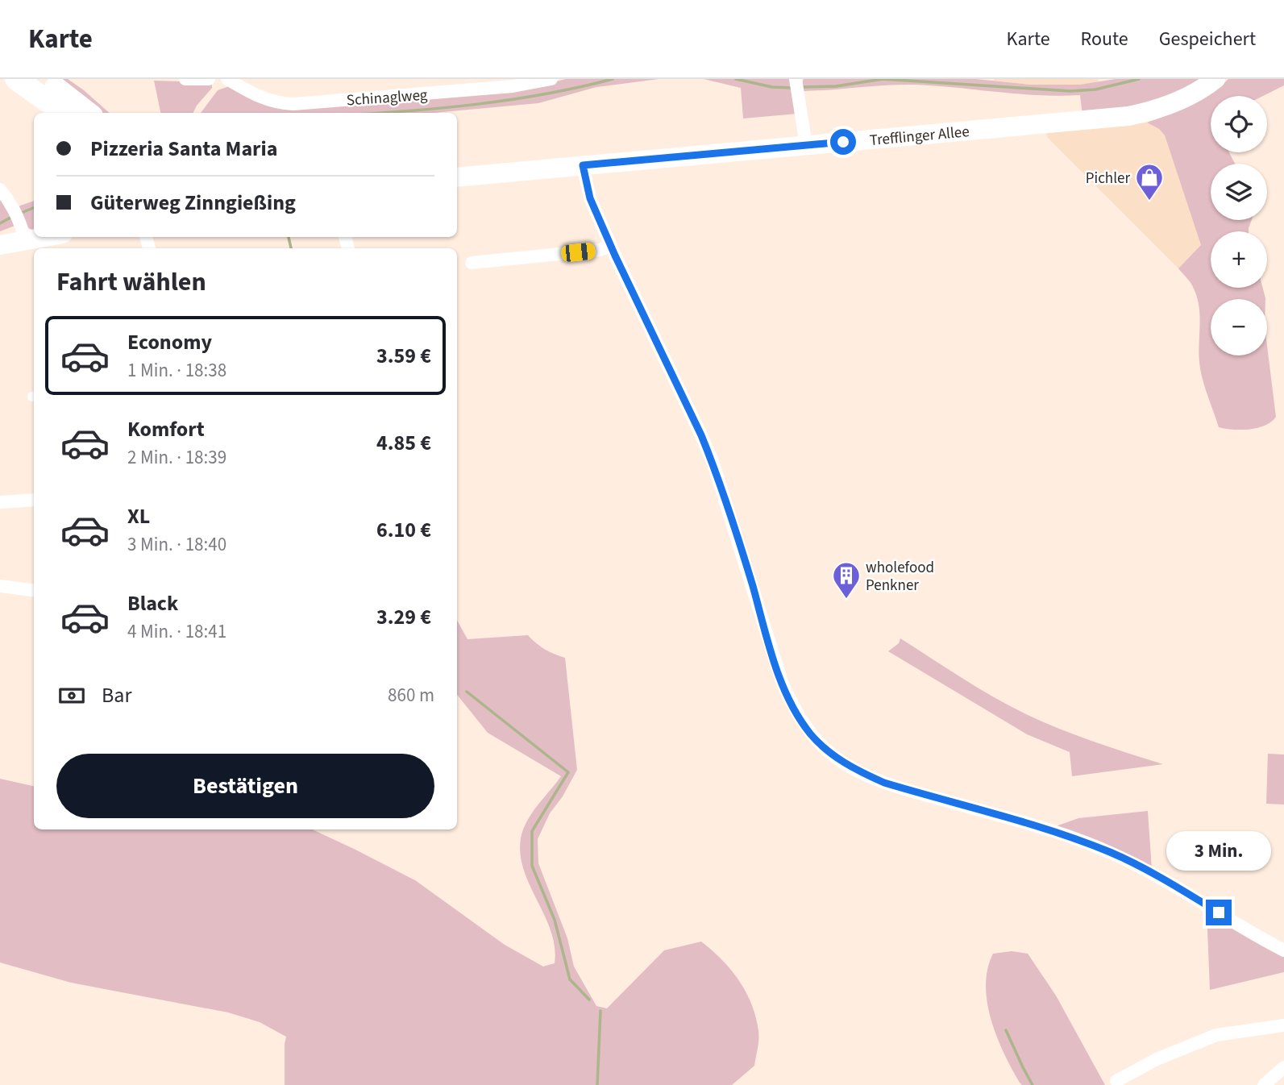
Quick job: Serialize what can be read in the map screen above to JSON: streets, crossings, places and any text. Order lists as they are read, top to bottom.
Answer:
{
  "streets": {
    "main road": ["Trefflinger Allee"],
    "street": ["Schinaglweg"]
  },
  "places": {
    "shop": ["Pichler"],
    "building": ["wholefood Penkner"]
  },
  "page": {
    "header": "Karte",
    "nav": ["Karte", "Route", "Gespeichert"],
    "map_buttons": ["+", "−"],
    "banner": ["Pizzeria Santa Maria", "Güterweg Zinngießing"],
    "heading": "Fahrt wählen",
    "list": [
      {
        "name": "Economy",
        "note": "1 Min. · 18:38",
        "value": "3.59 €"
      },
      {
        "name": "Komfort",
        "note": "2 Min. · 18:39",
        "value": "4.85 €"
      },
      {
        "name": "XL",
        "note": "3 Min. · 18:40",
        "value": "6.10 €"
      },
      {
        "name": "Black",
        "note": "4 Min. · 18:41",
        "value": "3.29 €"
      }
    ],
    "pay": ["Bar", "860 m"],
    "buttons": "Bestätigen",
    "bubble": "3 Min."
  }
}
